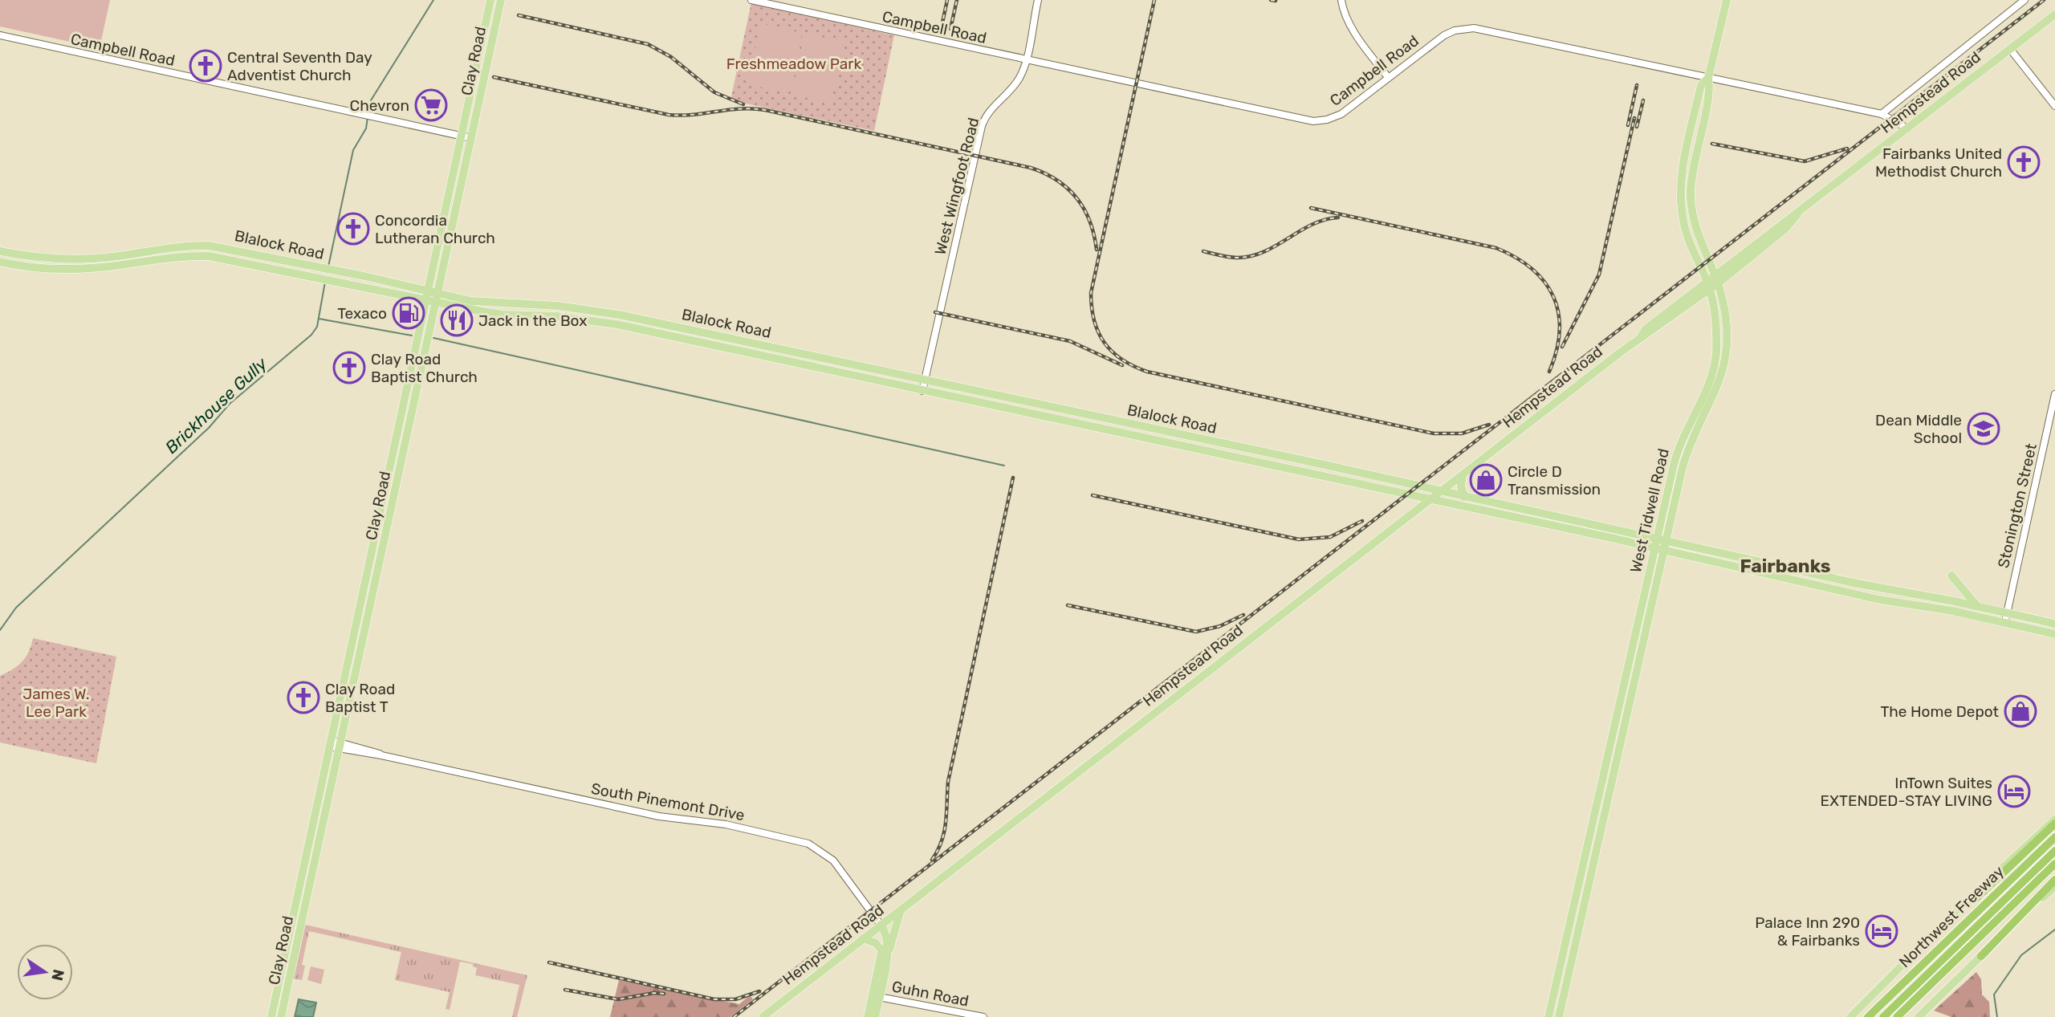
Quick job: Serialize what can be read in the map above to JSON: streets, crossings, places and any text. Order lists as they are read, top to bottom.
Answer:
{
  "streets": {
    "highway": ["Northwest Freeway"],
    "main road": [
      "Clay Road",
      "Hempstead Road",
      "Blalock Road",
      "West Tidwell Road"
    ],
    "street": [
      "Campbell Road",
      "West Wingfoot Road",
      "Stonington Street",
      "South Pinemont Drive",
      "Guhn Road"
    ]
  },
  "crossings": [
    ["Campbell Road", "Clay Road"],
    ["Campbell Road", "Hempstead Road"],
    ["Campbell Road", "West Wingfoot Road"],
    ["Campbell Road", "West Tidwell Road"],
    ["Clay Road", "Blalock Road"],
    ["Clay Road", "South Pinemont Drive"],
    ["Hempstead Road", "Blalock Road"],
    ["Hempstead Road", "West Tidwell Road"],
    ["Hempstead Road", "South Pinemont Drive"],
    ["West Wingfoot Road", "Blalock Road"],
    ["Blalock Road", "Stonington Street"],
    ["Blalock Road", "West Tidwell Road"]
  ],
  "districts": ["Fairbanks"],
  "water": ["Brickhouse Gully"],
  "parks": ["Freshmeadow Park", "James W. Lee Park"],
  "places": {
    "church": [
      "Central Seventh Day Adventist Church",
      "Fairbanks United Methodist Church",
      "Concordia Lutheran Church",
      "Clay Road Baptist Church",
      "Clay Road Baptist T"
    ],
    "supermarket": ["Chevron"],
    "fuel station": ["Texaco"],
    "restaurant": ["Jack in the Box"],
    "school or university": ["Dean Middle School"],
    "shop": ["Circle D Transmission", "The Home Depot"],
    "hotel": ["InTown Suites EXTENDED-STAY LIVING", "Palace Inn 290 & Fairbanks"]
  },
  "north": "right"
}
